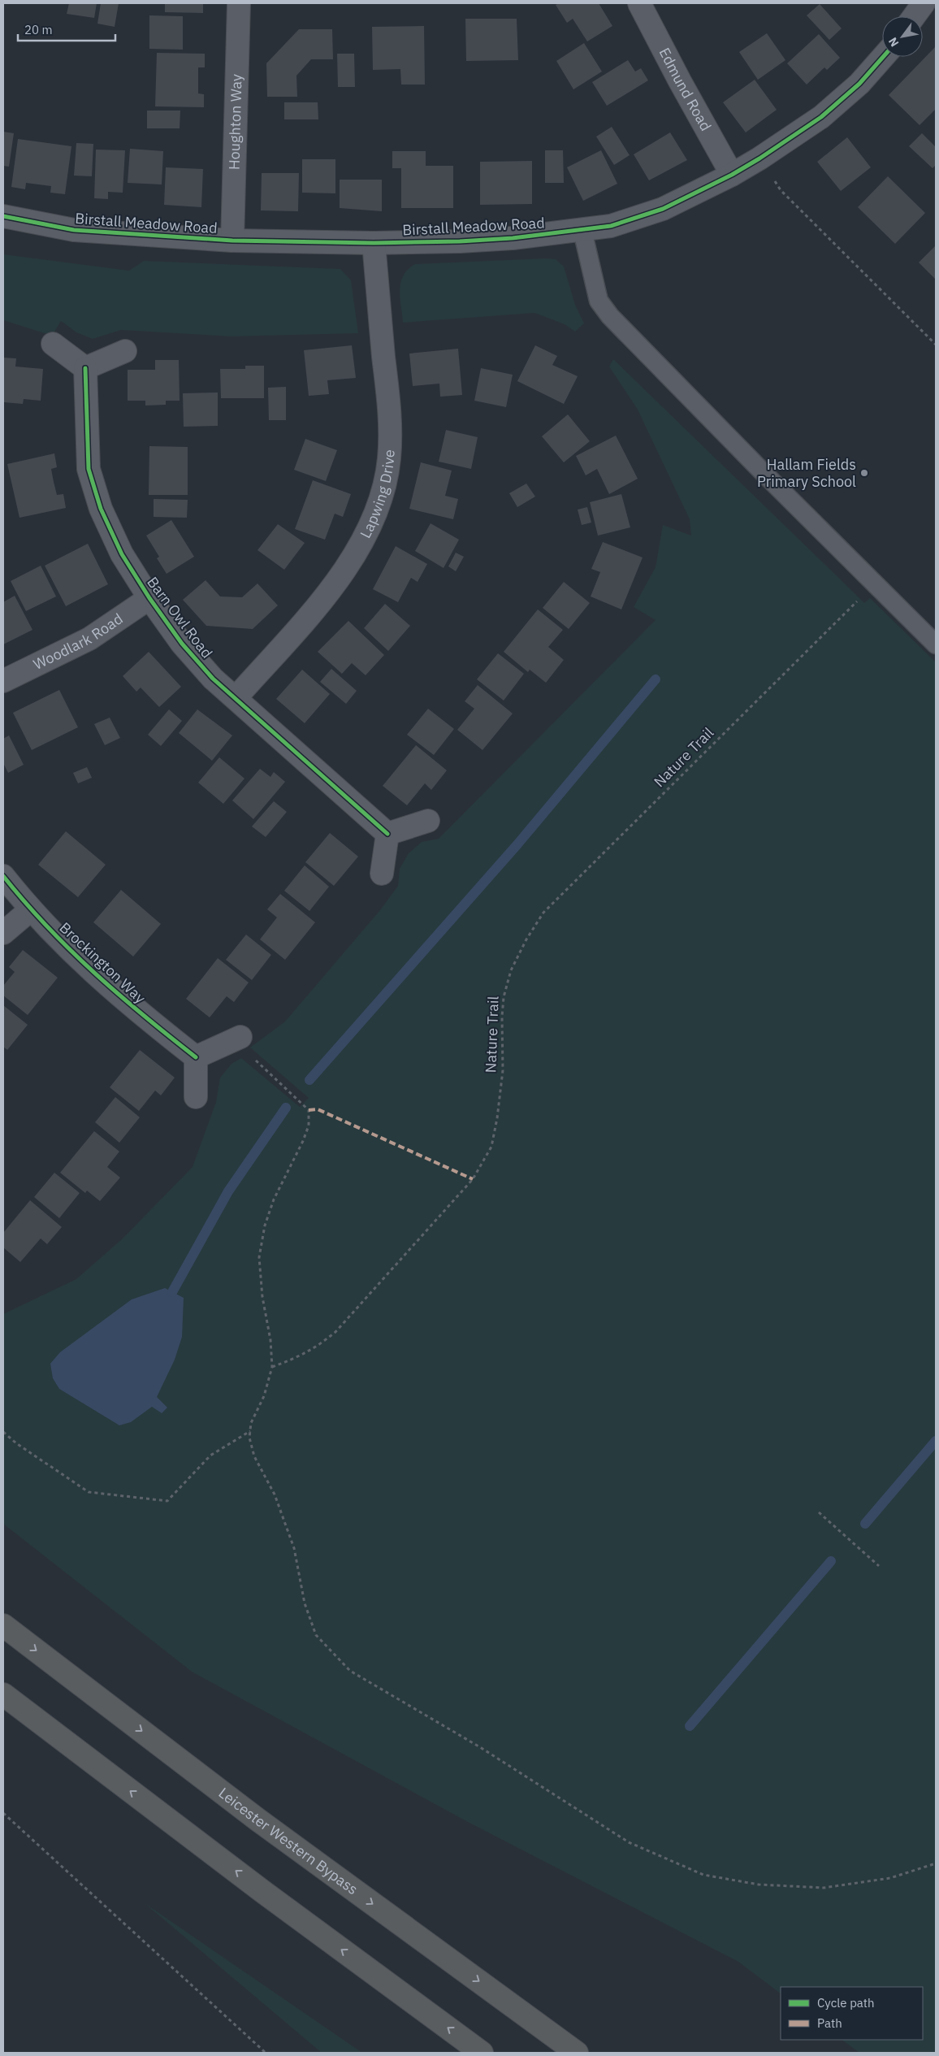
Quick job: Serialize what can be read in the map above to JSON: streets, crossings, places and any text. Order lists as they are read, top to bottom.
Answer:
{
  "streets": {
    "highway": ["Leicester Western Bypass"],
    "street": [
      "Edmund Road",
      "Houghton Way",
      "Birstall Meadow Road",
      "Lapwing Drive",
      "Barn Owl Road",
      "Woodlark Road",
      "Brockington Way"
    ],
    "path": ["Nature Trail"]
  },
  "crossings": [
    ["Edmund Road", "Birstall Meadow Road"],
    ["Houghton Way", "Birstall Meadow Road"],
    ["Birstall Meadow Road", "Lapwing Drive"],
    ["Lapwing Drive", "Barn Owl Road"],
    ["Barn Owl Road", "Woodlark Road"]
  ],
  "places": ["Hallam Fields Primary School"],
  "legend": ["Cycle path", "Path"],
  "scale_bar": "20 m",
  "north": "bottom left"
}
